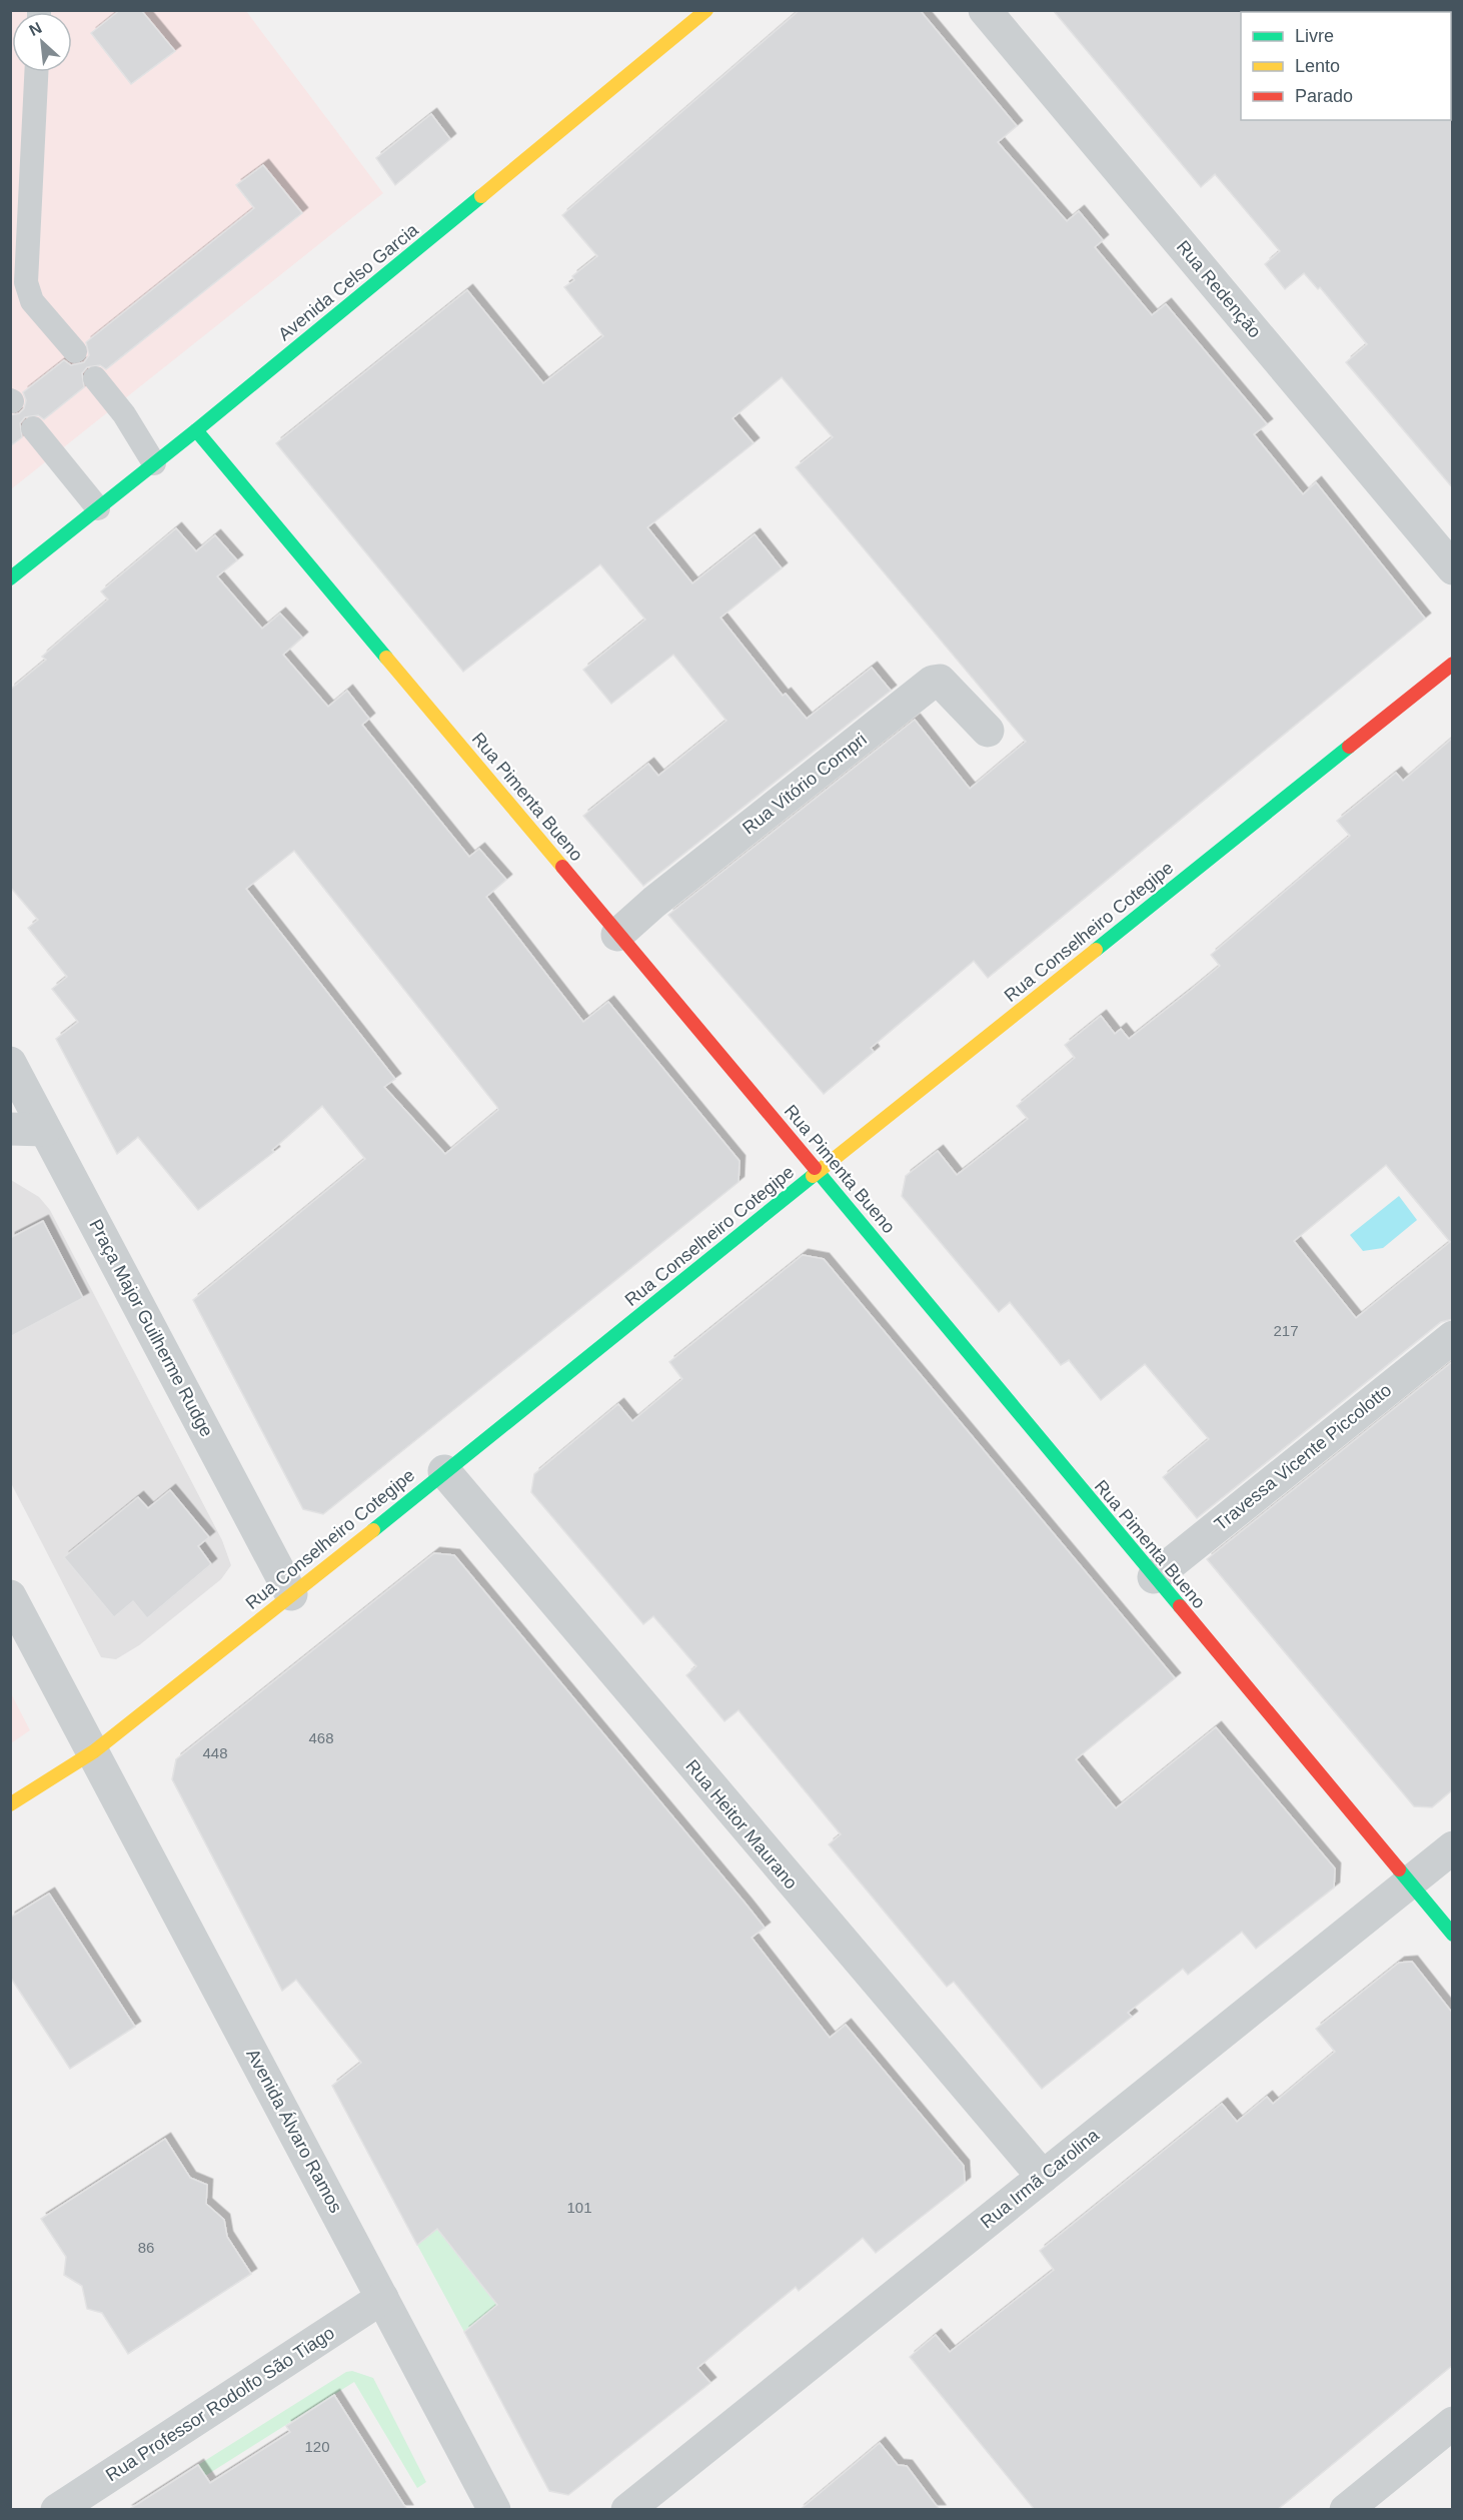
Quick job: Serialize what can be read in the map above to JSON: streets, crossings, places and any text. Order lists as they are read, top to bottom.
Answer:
{
  "streets": {
    "street": [
      "Avenida Celso Garcia",
      "Rua Redenção",
      "Rua Vitório Compri",
      "Rua Pimenta Bueno",
      "Rua Conselheiro Cotegipe",
      "Praça Major Guilherme Rudge",
      "Travessa Vicente Piccolotto",
      "Rua Heitor Maurano",
      "Avenida Álvaro Ramos",
      "Rua Irmã Carolina",
      "Rua Professor Rodolfo São Tiago"
    ]
  },
  "crossings": [
    ["Avenida Celso Garcia", "Rua Pimenta Bueno"],
    ["Rua Vitório Compri", "Rua Pimenta Bueno"],
    ["Rua Pimenta Bueno", "Rua Conselheiro Cotegipe"],
    ["Rua Pimenta Bueno", "Travessa Vicente Piccolotto"],
    ["Rua Pimenta Bueno", "Rua Irmã Carolina"],
    ["Rua Conselheiro Cotegipe", "Praça Major Guilherme Rudge"],
    ["Rua Conselheiro Cotegipe", "Rua Heitor Maurano"],
    ["Rua Conselheiro Cotegipe", "Avenida Álvaro Ramos"],
    ["Rua Heitor Maurano", "Rua Irmã Carolina"],
    ["Avenida Álvaro Ramos", "Rua Professor Rodolfo São Tiago"]
  ],
  "house_numbers": [
    "217",
    "468",
    "448",
    "101",
    "86",
    "120"
  ],
  "legend": ["Livre", "Lento", "Parado"],
  "north": "top left"
}
